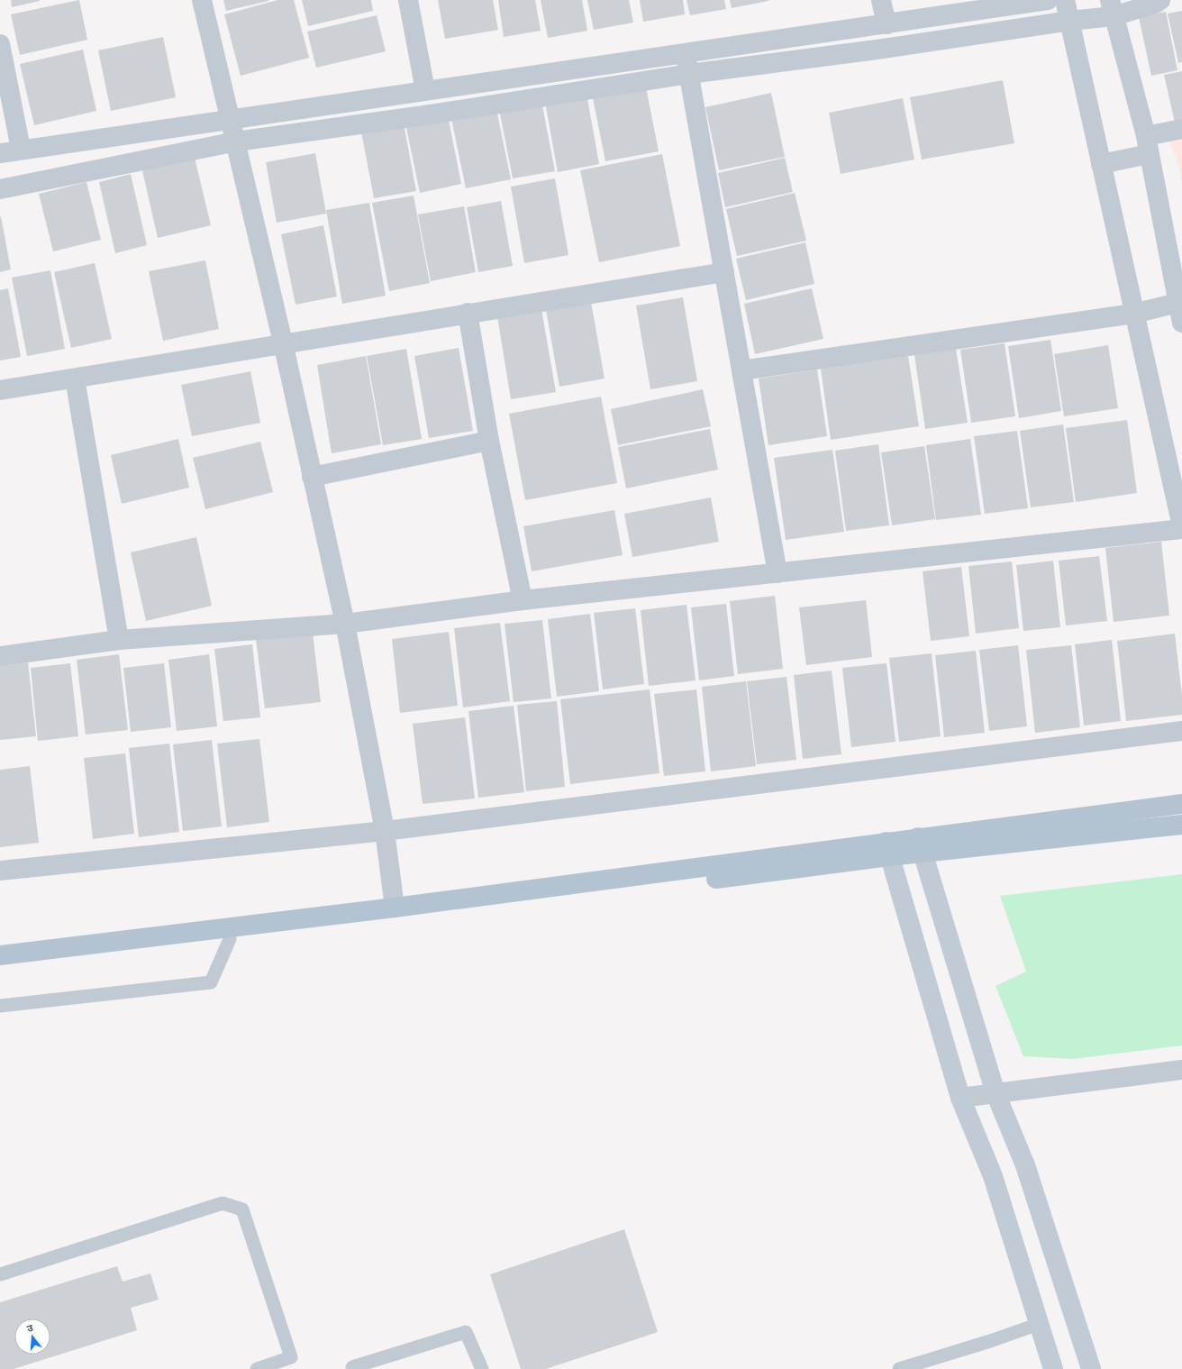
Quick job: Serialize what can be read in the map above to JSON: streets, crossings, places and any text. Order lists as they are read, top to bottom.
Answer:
{
  "north": "top"
}
